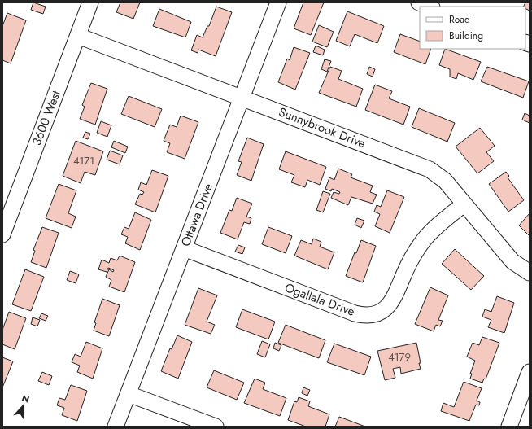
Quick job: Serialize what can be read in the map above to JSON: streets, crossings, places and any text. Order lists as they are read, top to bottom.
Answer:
{
  "streets": {
    "street": [
      "3600 West",
      "Sunnybrook Drive",
      "Ottawa Drive",
      "Ogallala Drive"
    ]
  },
  "crossings": [
    ["3600 West", "Sunnybrook Drive"],
    ["Sunnybrook Drive", "Ottawa Drive"],
    ["Sunnybrook Drive", "Ogallala Drive"],
    ["Ottawa Drive", "Ogallala Drive"]
  ],
  "house_numbers": ["4171", "4179"],
  "legend": ["Road", "Building"],
  "north": "top"
}
